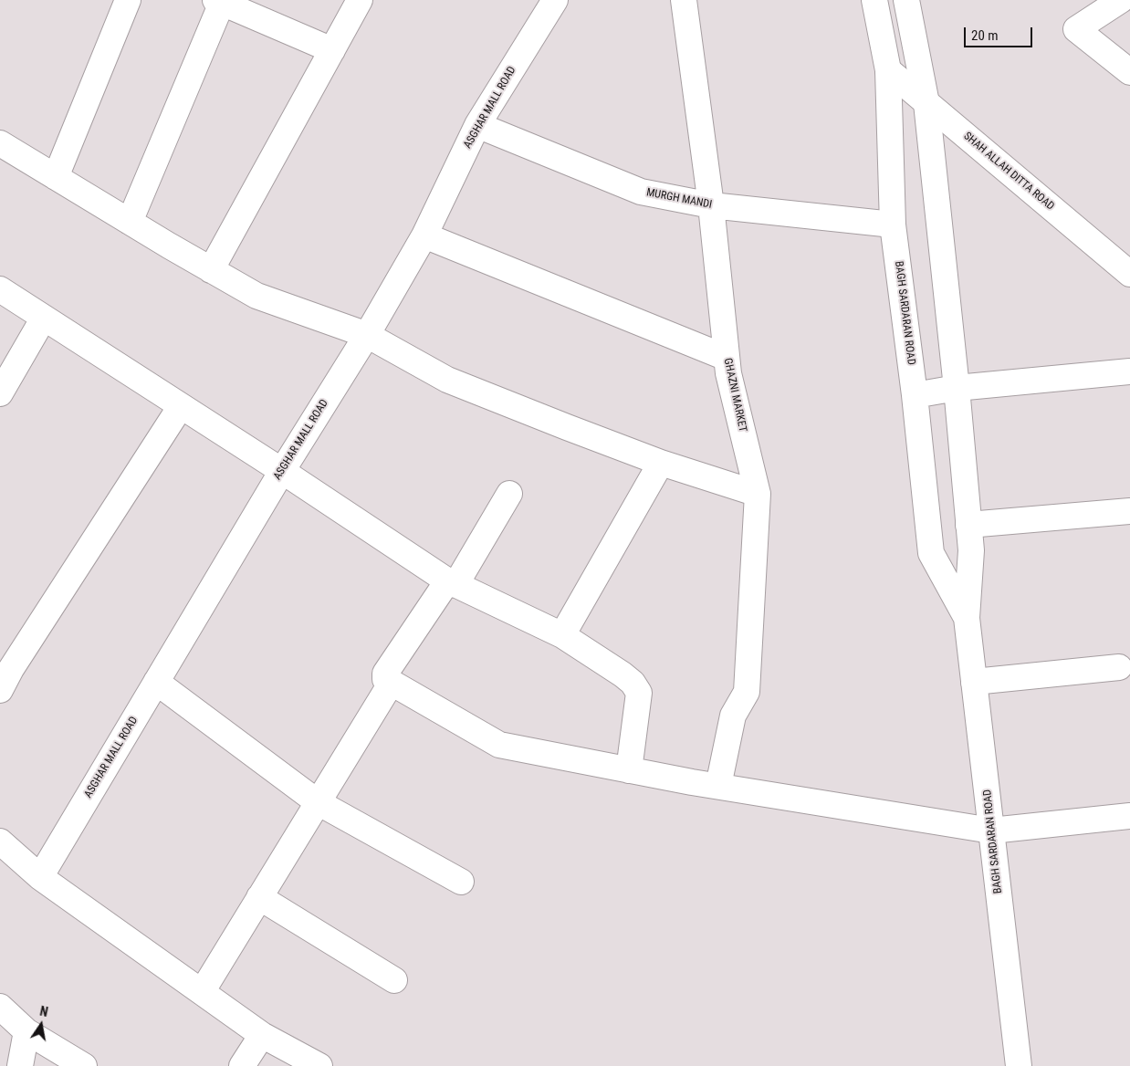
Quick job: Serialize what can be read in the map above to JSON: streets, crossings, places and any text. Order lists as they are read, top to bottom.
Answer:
{
  "streets": {
    "street": [
      "ASGHAR MALL ROAD",
      "SHAH ALLAH DITTA ROAD",
      "MURGH MANDI",
      "BAGH SARDARAN ROAD",
      "GHAZNI MARKET"
    ]
  },
  "crossings": [
    ["ASGHAR MALL ROAD", "MURGH MANDI"],
    ["SHAH ALLAH DITTA ROAD", "BAGH SARDARAN ROAD"],
    ["MURGH MANDI", "BAGH SARDARAN ROAD"],
    ["MURGH MANDI", "GHAZNI MARKET"]
  ],
  "scale_bar": "20 m",
  "north": "top"
}
